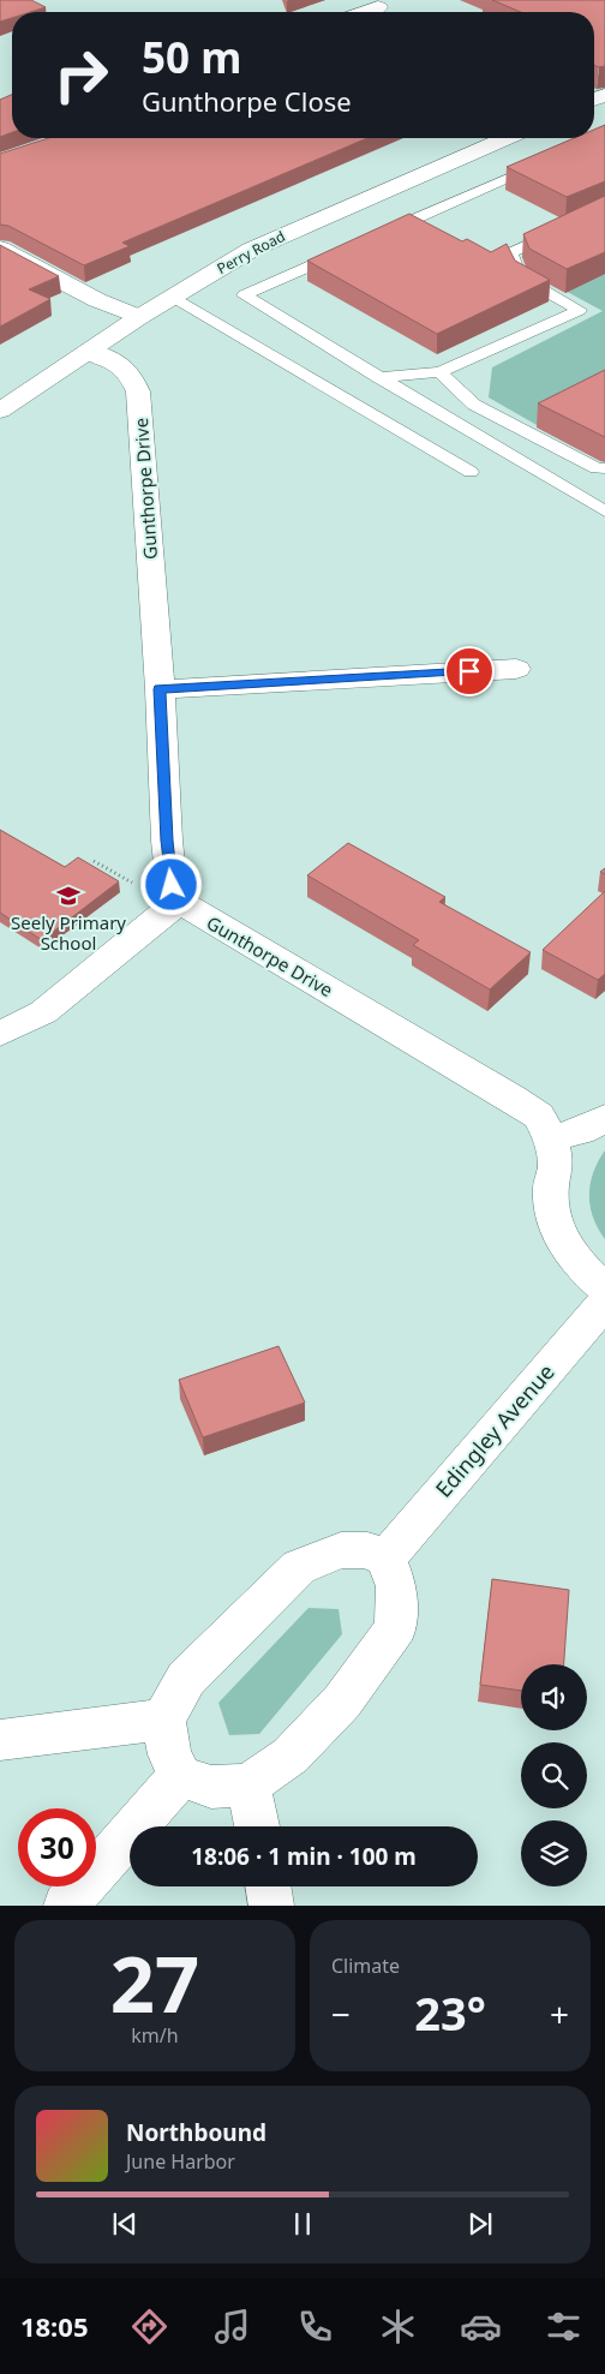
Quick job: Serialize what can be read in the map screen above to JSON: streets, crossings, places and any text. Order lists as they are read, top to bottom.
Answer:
{
  "streets": {
    "street": ["Perry Road", "Gunthorpe Drive", "Edingley Avenue"]
  },
  "crossings": [
    ["Perry Road", "Gunthorpe Drive"]
  ],
  "places": {
    "school or university": ["Seely Primary School"]
  },
  "page": {
    "turn": ["50 m", "Gunthorpe Close"],
    "limit": "30",
    "trip": "18:06 · 1 min · 100 m",
    "tile": [
      ["27", "km/h"],
      "Climate"
    ],
    "heat": ["−", "23°", "+"],
    "song": ["Northbound", "June Harbor"],
    "tabs": "18:05"
  }
}
